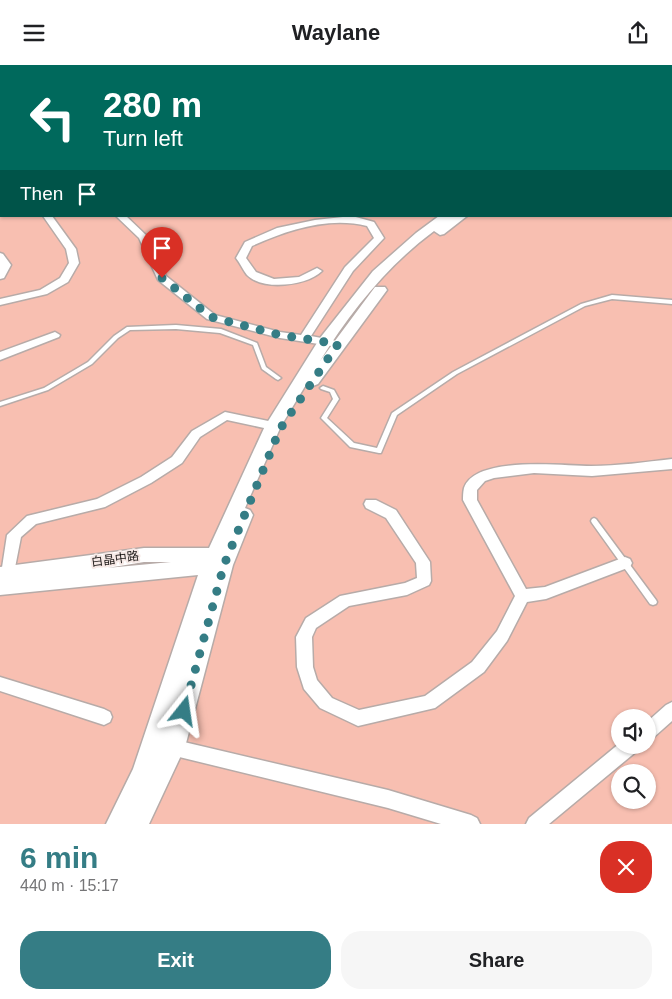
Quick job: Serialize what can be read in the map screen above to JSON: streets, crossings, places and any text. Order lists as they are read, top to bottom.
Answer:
{
  "streets": {
    "street": ["白晶中路"]
  },
  "page": {
    "header": "Waylane",
    "turn": ["280 m", "Turn left"],
    "then": "Then",
    "heading": ["6 min", "440 m · 15:17"],
    "buttons": ["Exit", "Share"]
  }
}
